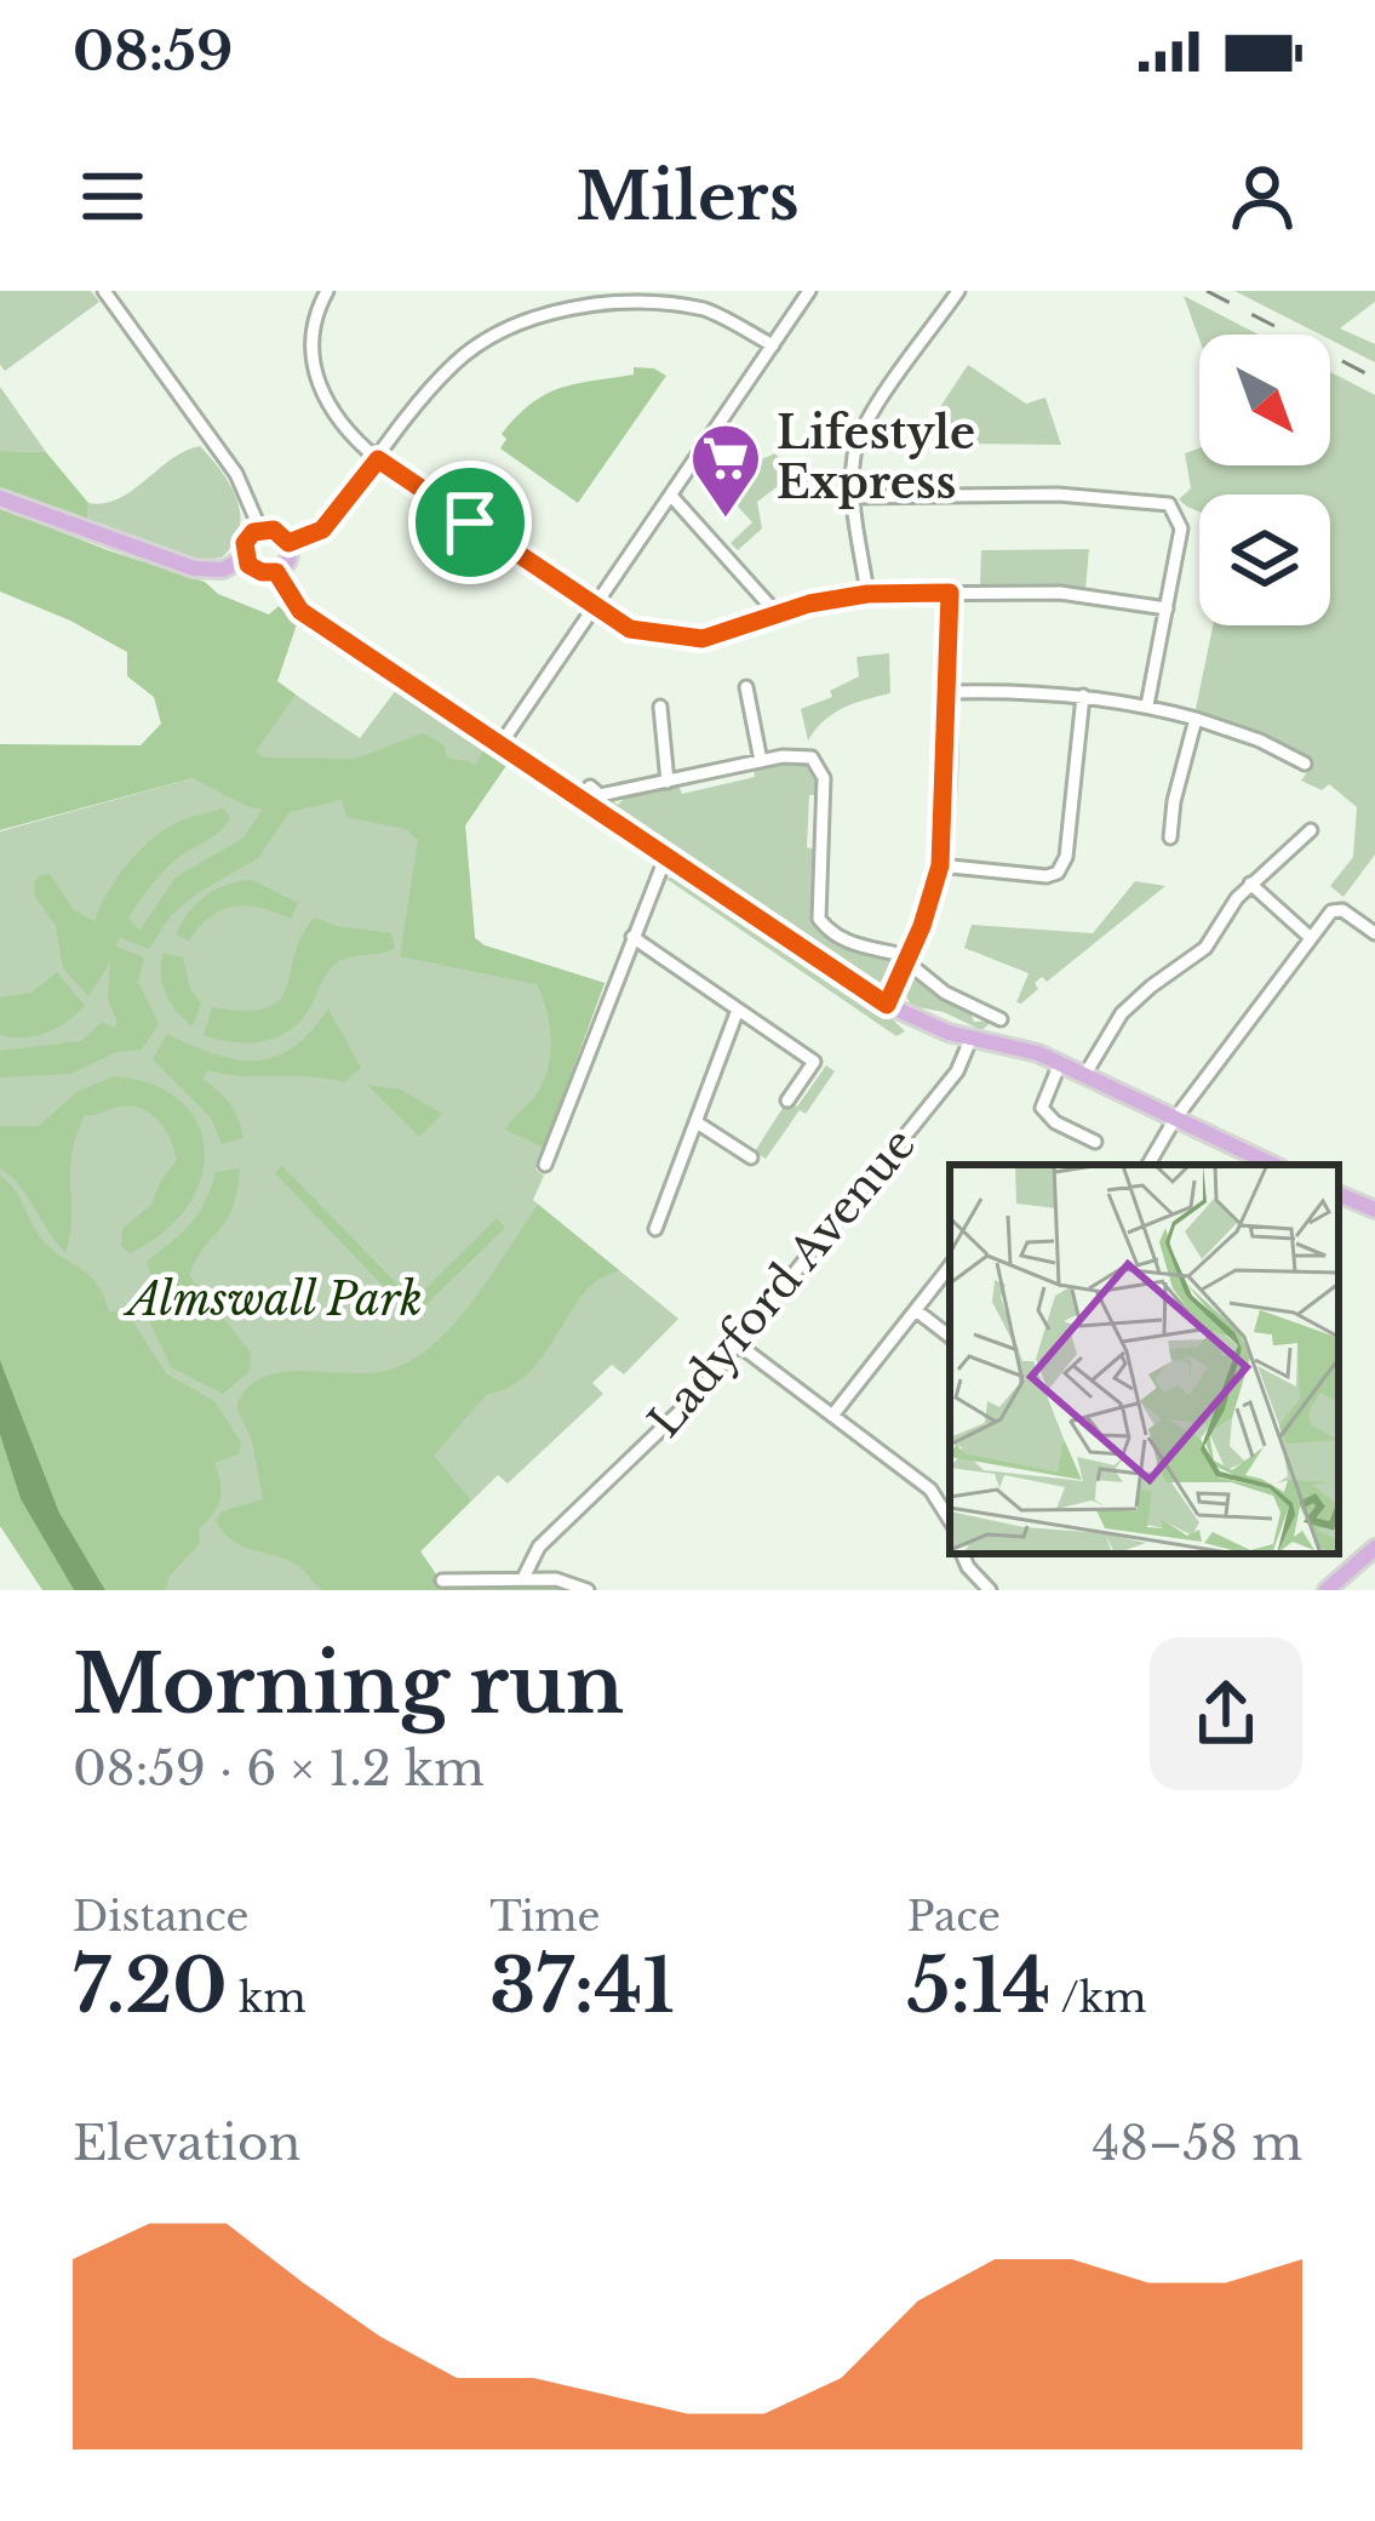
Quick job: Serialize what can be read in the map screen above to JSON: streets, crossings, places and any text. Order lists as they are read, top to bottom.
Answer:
{
  "streets": {
    "street": ["Ladyford Avenue"]
  },
  "parks": ["Almswall Park"],
  "places": {
    "supermarket": ["Lifestyle Express"]
  },
  "north": "bottom right",
  "page": {
    "status": "08:59",
    "header": "Milers",
    "heading": ["Morning run", "08:59 · 6 × 1.2 km"],
    "stats": [
      ["Distance", "7.20 km"],
      ["Time", "37:41"],
      ["Pace", "5:14 /km"]
    ],
    "chart": ["Elevation", "48–58 m"]
  }
}
